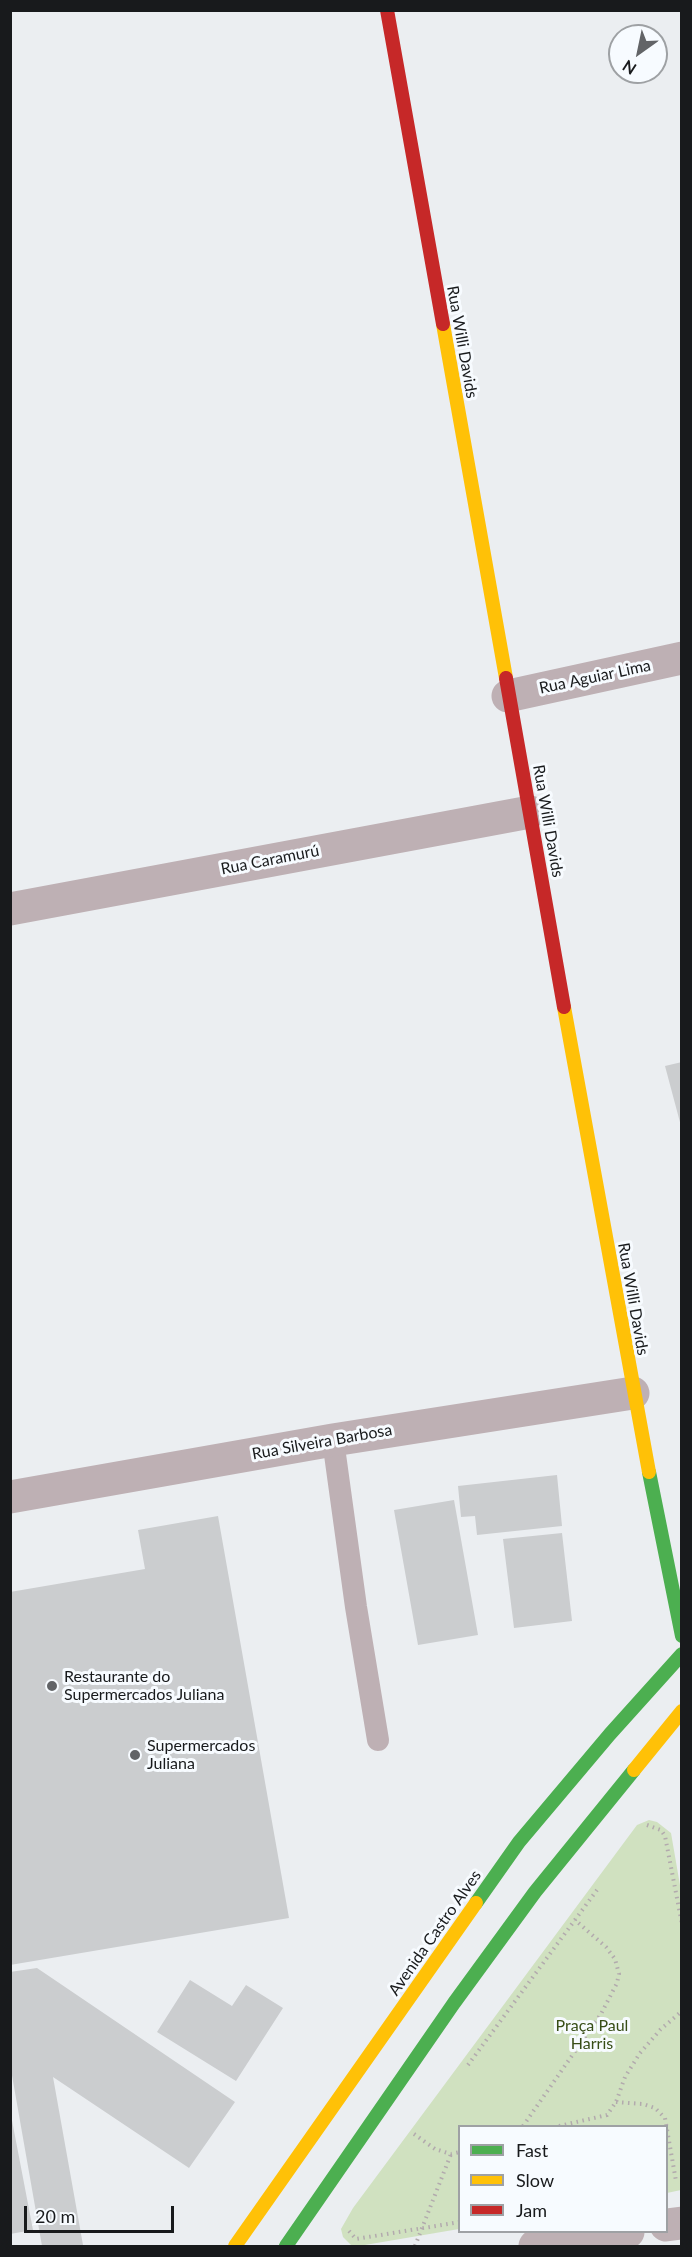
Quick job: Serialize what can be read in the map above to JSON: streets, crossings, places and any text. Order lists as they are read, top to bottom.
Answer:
{
  "streets": {
    "main road": ["Rua Willi Davids", "Avenida Castro Alves"],
    "street": ["Rua Aguiar Lima", "Rua Caramurú", "Rua Silveira Barbosa"]
  },
  "crossings": [
    ["Rua Willi Davids", "Rua Aguiar Lima"],
    ["Rua Willi Davids", "Rua Caramurú"],
    ["Rua Willi Davids", "Rua Silveira Barbosa"]
  ],
  "parks": ["Praça Paul Harris"],
  "places": ["Restaurante do Supermercados Juliana", "Supermercados Juliana"],
  "legend": ["Fast", "Slow", "Jam"],
  "scale_bar": "20 m",
  "north": "bottom left"
}
